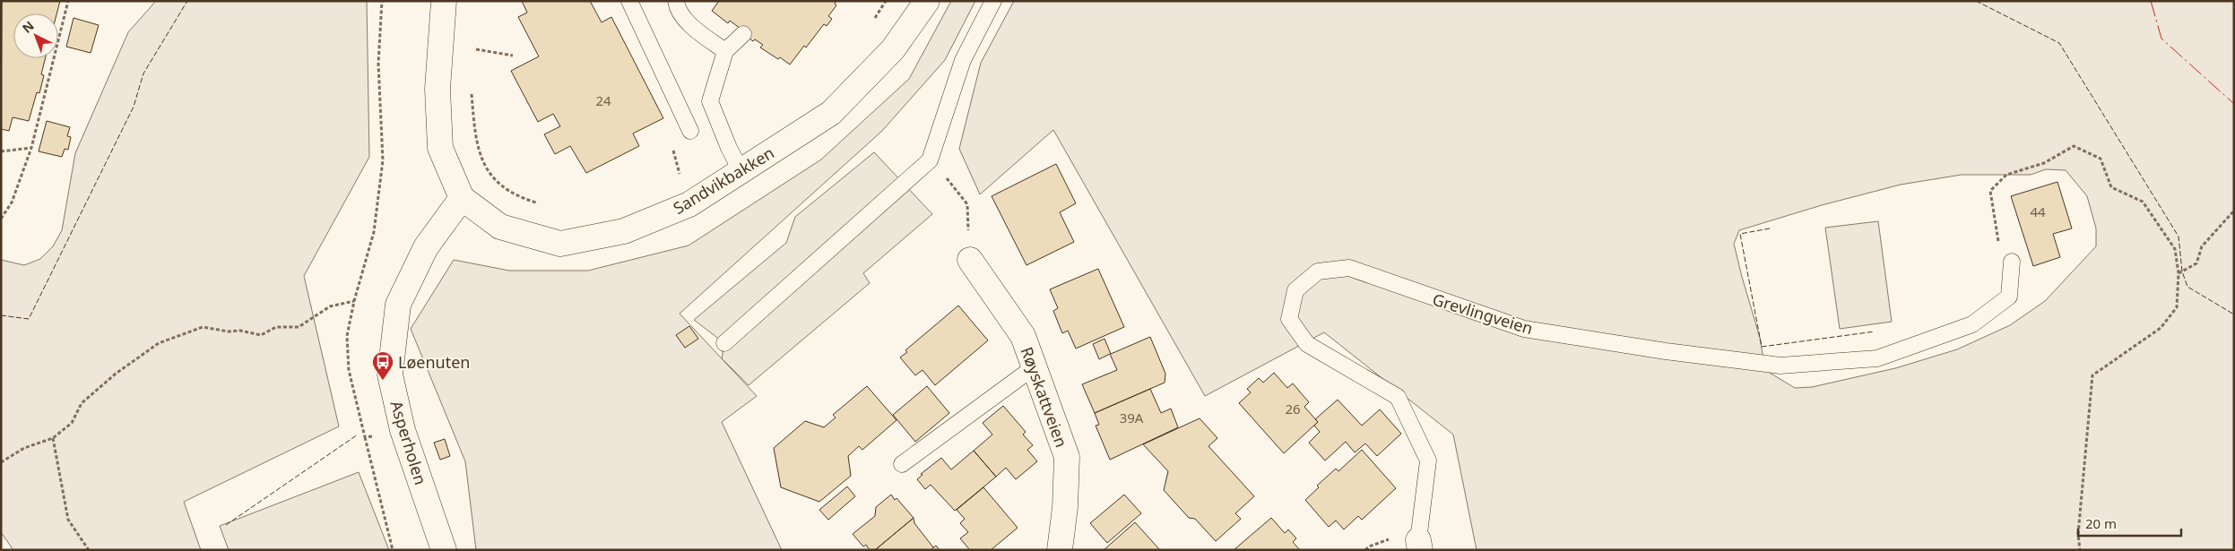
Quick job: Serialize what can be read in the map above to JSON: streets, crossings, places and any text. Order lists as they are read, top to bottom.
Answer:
{
  "streets": {
    "street": ["Sandvikbakken", "Røyskattveien", "Asperholen"],
    "lane": ["Grevlingveien"]
  },
  "crossings": [
    ["Sandvikbakken", "Asperholen"]
  ],
  "places": {
    "bus stop": ["Løenuten"]
  },
  "house_numbers": [
    "24",
    "44",
    "26",
    "39A"
  ],
  "scale_bar": "20 m",
  "north": "top left"
}
